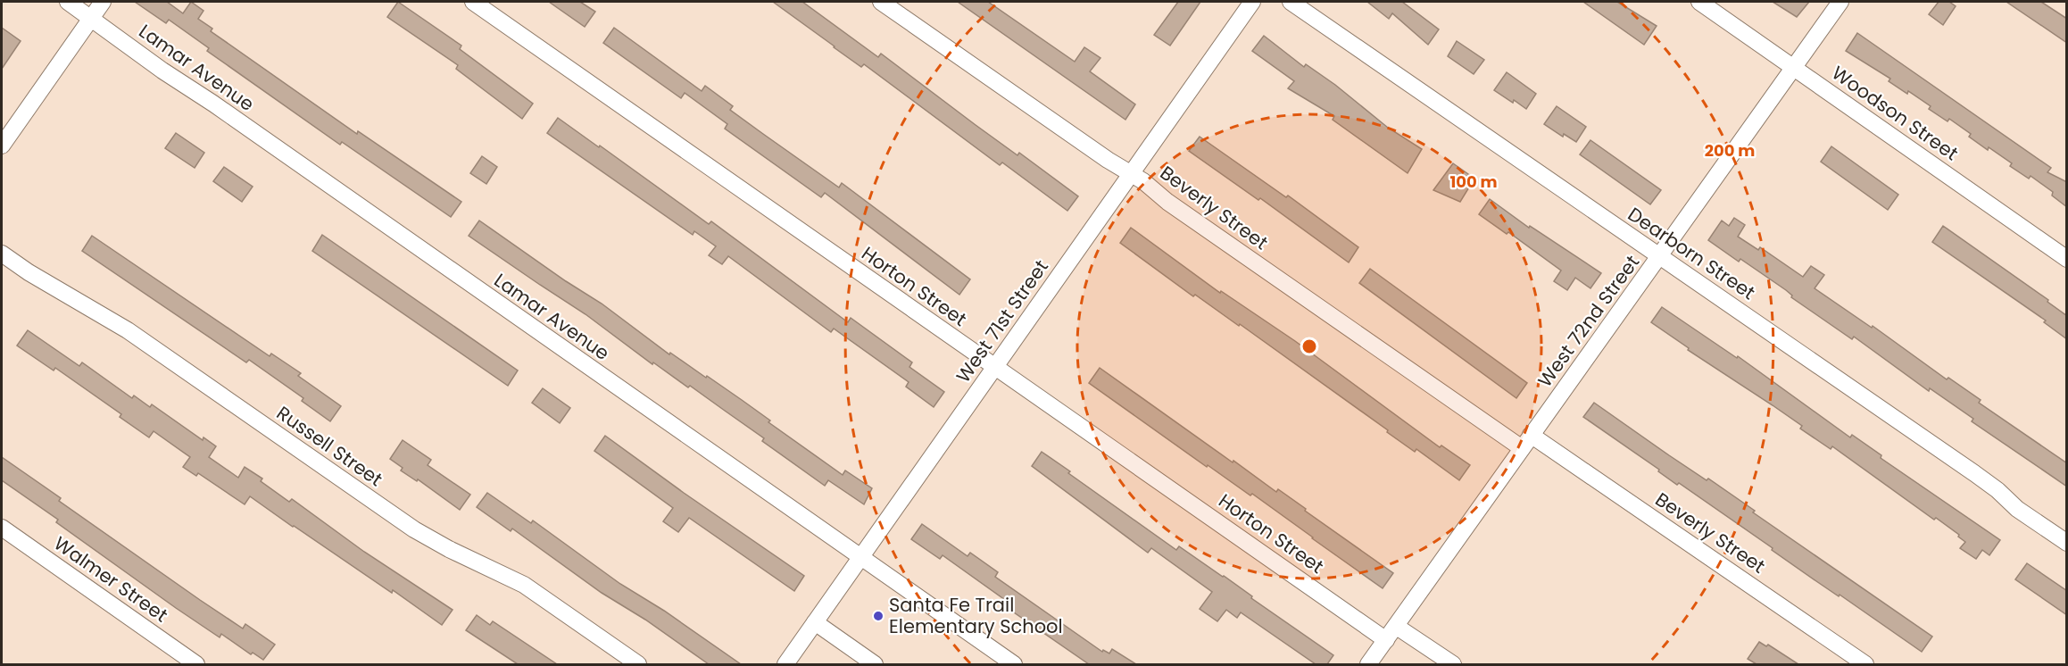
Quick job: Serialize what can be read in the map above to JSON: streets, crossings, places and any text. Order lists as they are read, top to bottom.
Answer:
{
  "streets": {
    "street": [
      "Lamar Avenue",
      "Woodson Street",
      "Beverly Street",
      "Dearborn Street",
      "Horton Street",
      "West 71st Street",
      "West 72nd Street",
      "Russell Street",
      "Walmer Street"
    ]
  },
  "crossings": [
    ["Lamar Avenue", "West 71st Street"],
    ["Woodson Street", "West 72nd Street"],
    ["Beverly Street", "West 71st Street"],
    ["Beverly Street", "West 72nd Street"],
    ["Dearborn Street", "West 72nd Street"],
    ["Horton Street", "West 71st Street"],
    ["Horton Street", "West 72nd Street"]
  ],
  "places": ["Santa Fe Trail Elementary School"],
  "rings": ["200 m", "100 m"]
}
